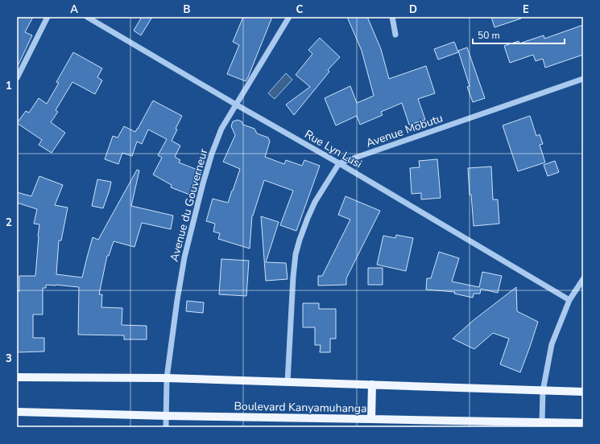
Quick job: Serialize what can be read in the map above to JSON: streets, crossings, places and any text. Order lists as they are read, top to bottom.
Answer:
{
  "streets": {
    "main road": ["Boulevard Kanyamuhanga"],
    "street": ["Avenue Mobutu", "Rue Lyn Lusi", "Avenue du Gouverneur"]
  },
  "crossings": [
    ["Avenue Mobutu", "Rue Lyn Lusi"],
    ["Rue Lyn Lusi", "Avenue du Gouverneur"],
    ["Avenue du Gouverneur", "Boulevard Kanyamuhanga"]
  ],
  "scale_bar": "50 m",
  "grid": {
    "columns": [
      "A",
      "B",
      "C",
      "D",
      "E"
    ],
    "rows": ["1", "2", "3"]
  }
}
